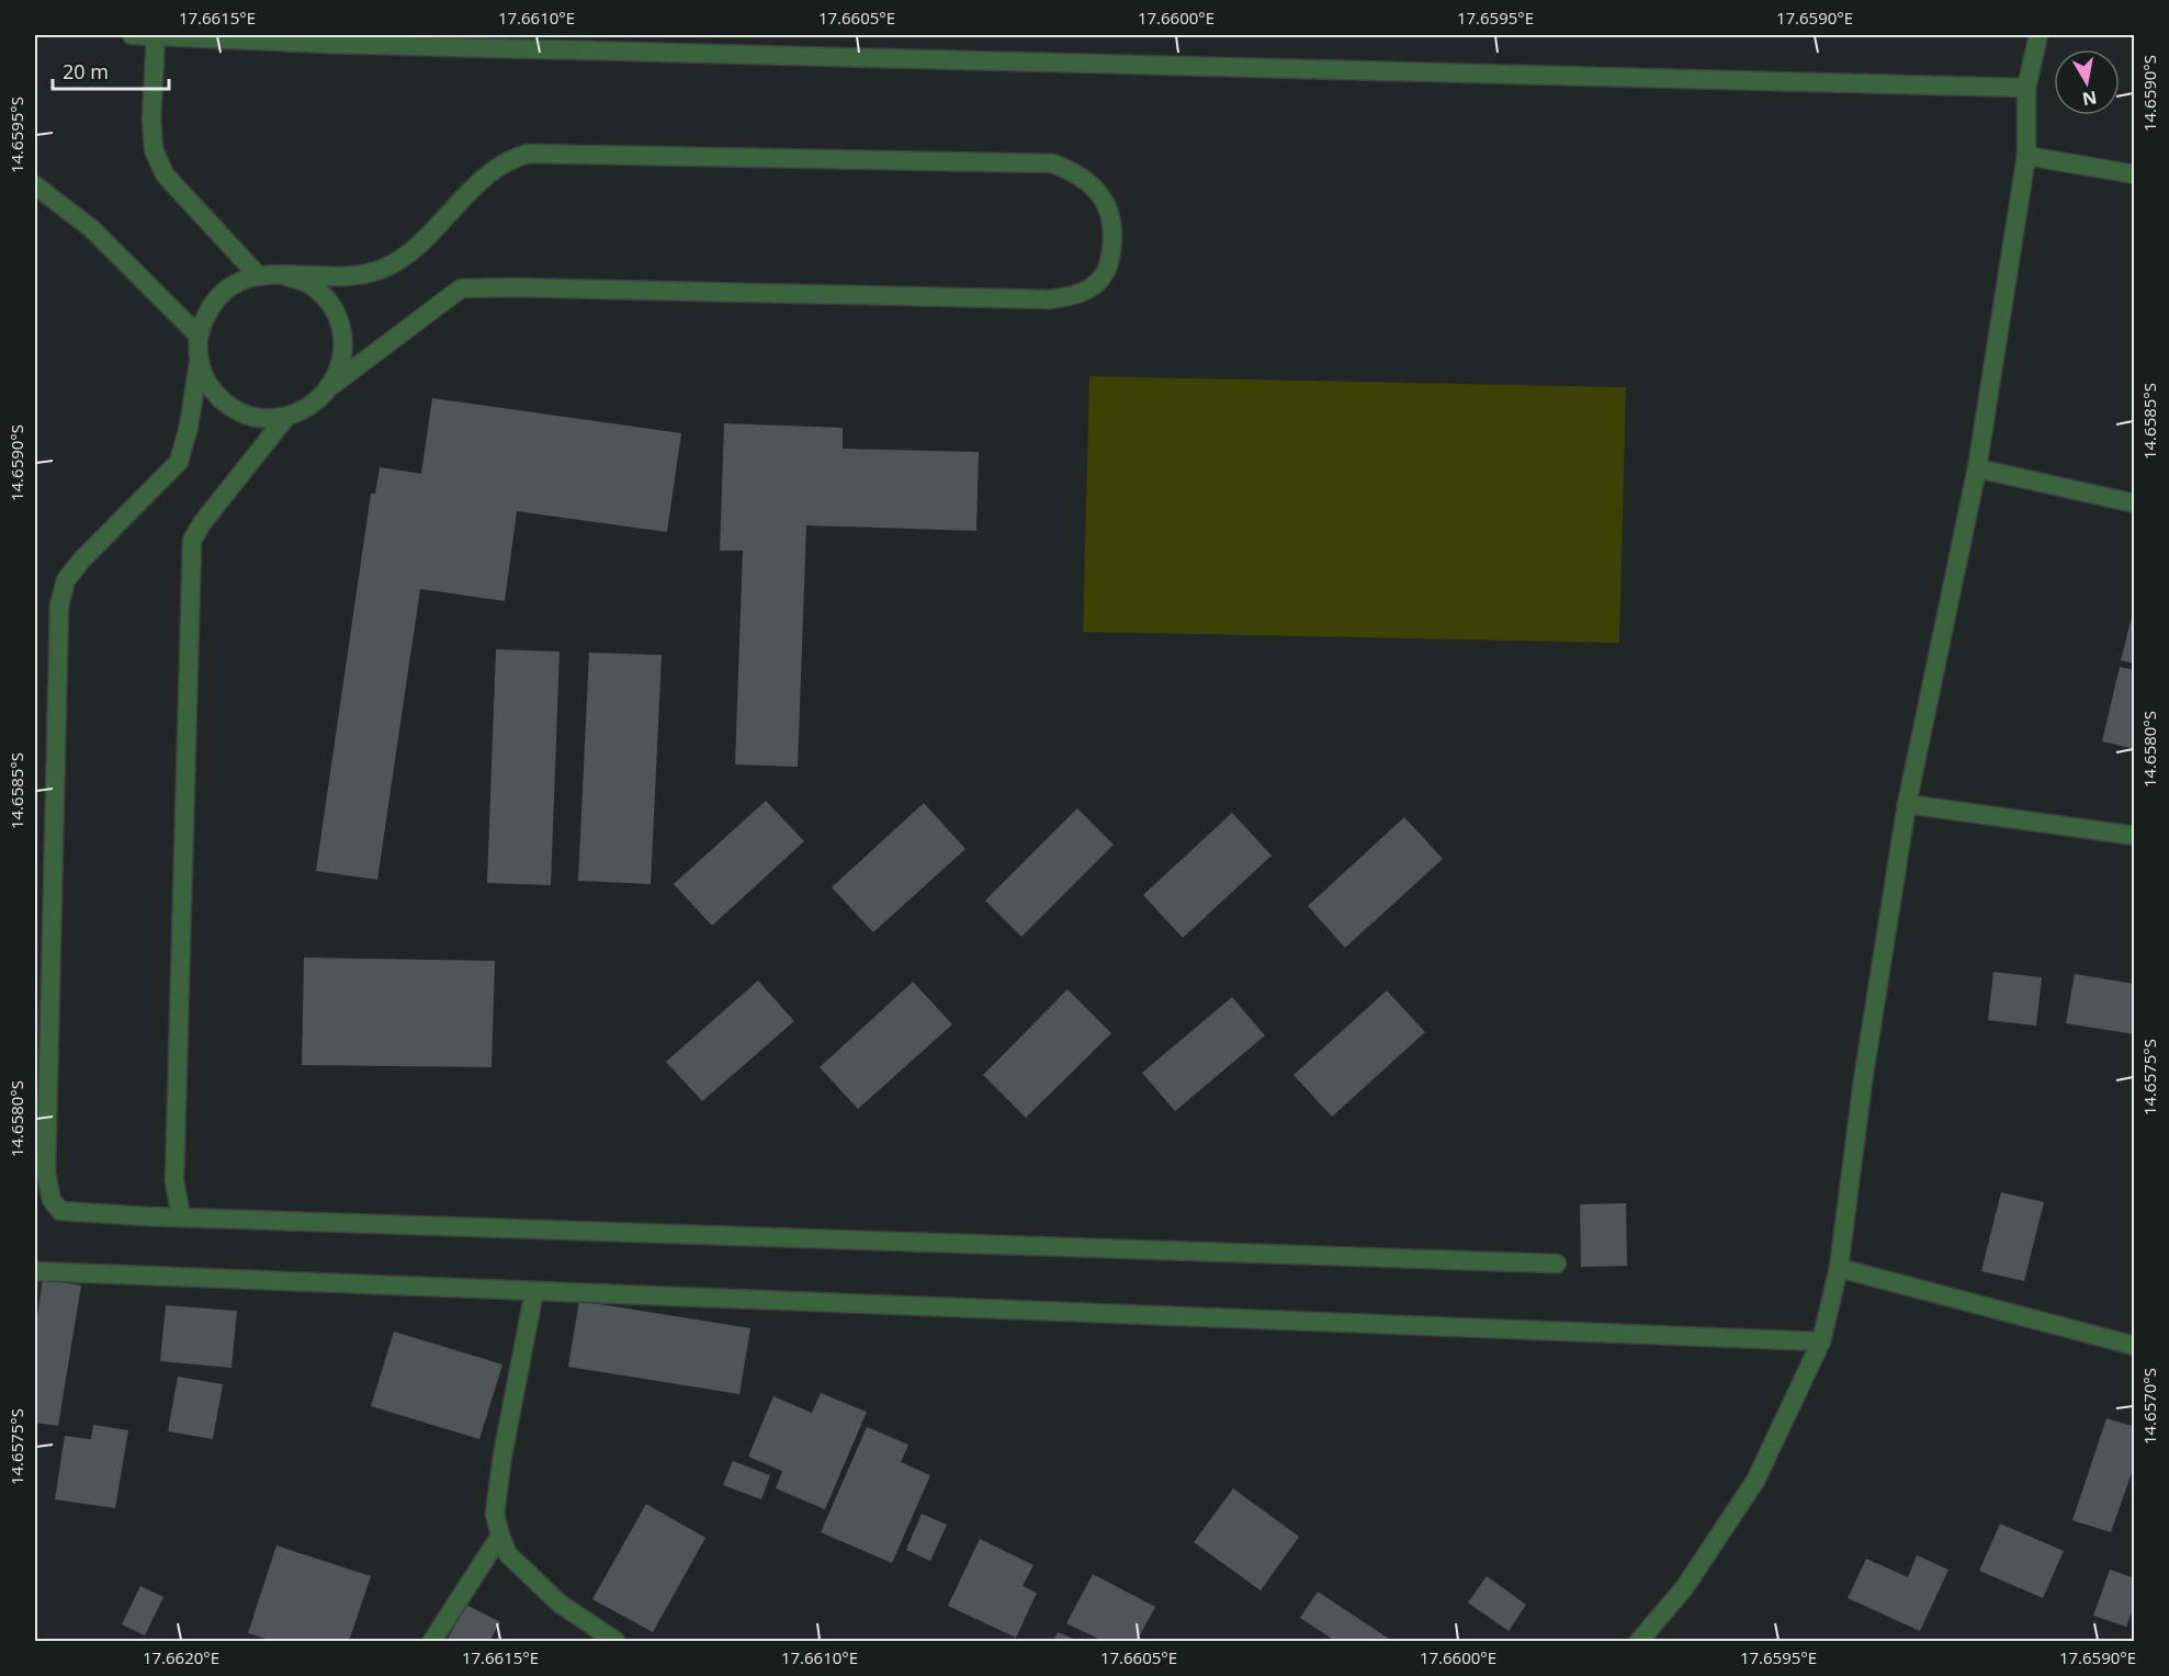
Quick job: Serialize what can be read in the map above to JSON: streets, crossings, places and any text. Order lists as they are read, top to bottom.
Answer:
{
  "scale_bar": "20 m",
  "north": "bottom",
  "coordinates": [
    "17.6615°E",
    "17.6610°E",
    "17.6605°E",
    "17.6600°E",
    "17.6595°E",
    "17.6590°E",
    "14.6590°S",
    "14.6595°S",
    "14.6585°S",
    "14.6580°S",
    "14.6575°S",
    "14.6570°S",
    "17.6620°E"
  ]
}
